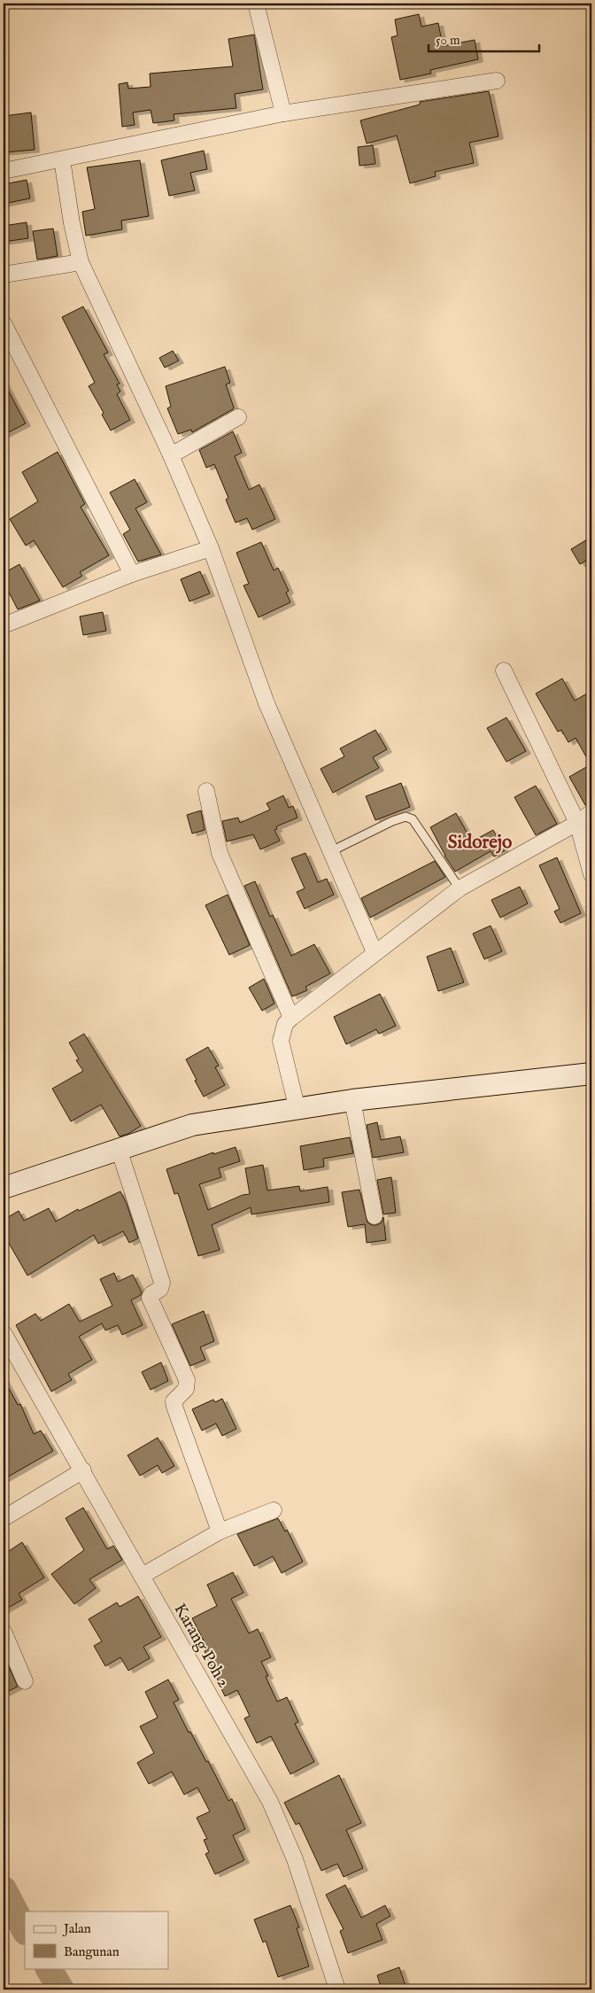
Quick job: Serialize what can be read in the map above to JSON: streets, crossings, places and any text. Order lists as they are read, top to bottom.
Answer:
{
  "streets": {
    "street": ["Karang Poh 2"]
  },
  "districts": ["Sidorejo"],
  "legend": ["Jalan", "Bangunan"],
  "scale_bar": "50 m"
}
